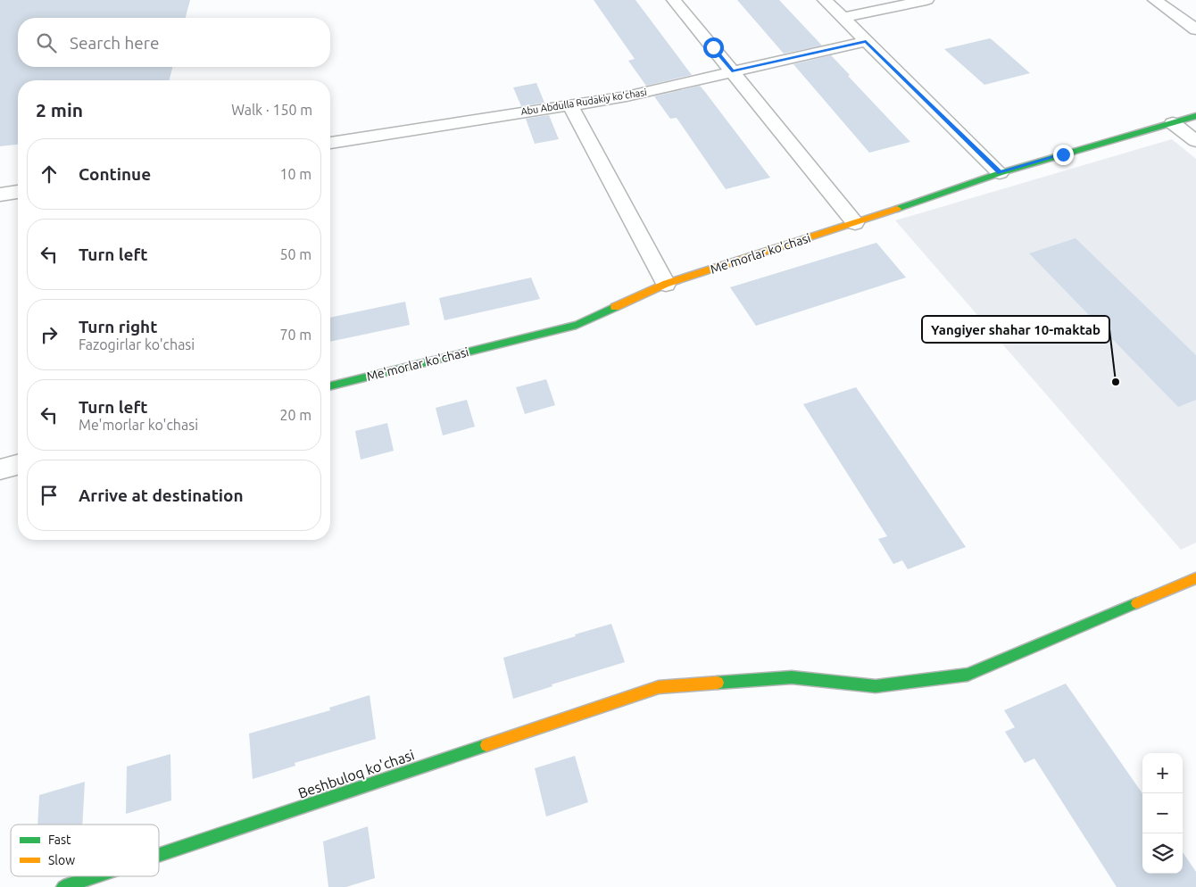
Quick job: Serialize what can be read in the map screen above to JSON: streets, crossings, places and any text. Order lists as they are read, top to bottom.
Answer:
{
  "streets": {
    "street": ["Abu Abdulla Rudakiy ko'chasi", "Me'morlar ko'chasi", "Beshbuloq ko'chasi"]
  },
  "places": ["Yangiyer shahar 10-maktab"],
  "legend": ["Fast", "Slow"],
  "page": {
    "search": "Search here",
    "heading": ["2 min", "Walk · 150 m"],
    "list": [
      ["Continue", "10 m"],
      ["Turn left", "50 m"],
      ["Turn right", "Fazogirlar ko'chasi", "70 m"],
      ["Turn left", "Me'morlar ko'chasi", "20 m"],
      "Arrive at destination"
    ],
    "map_buttons": ["+", "−"]
  }
}
